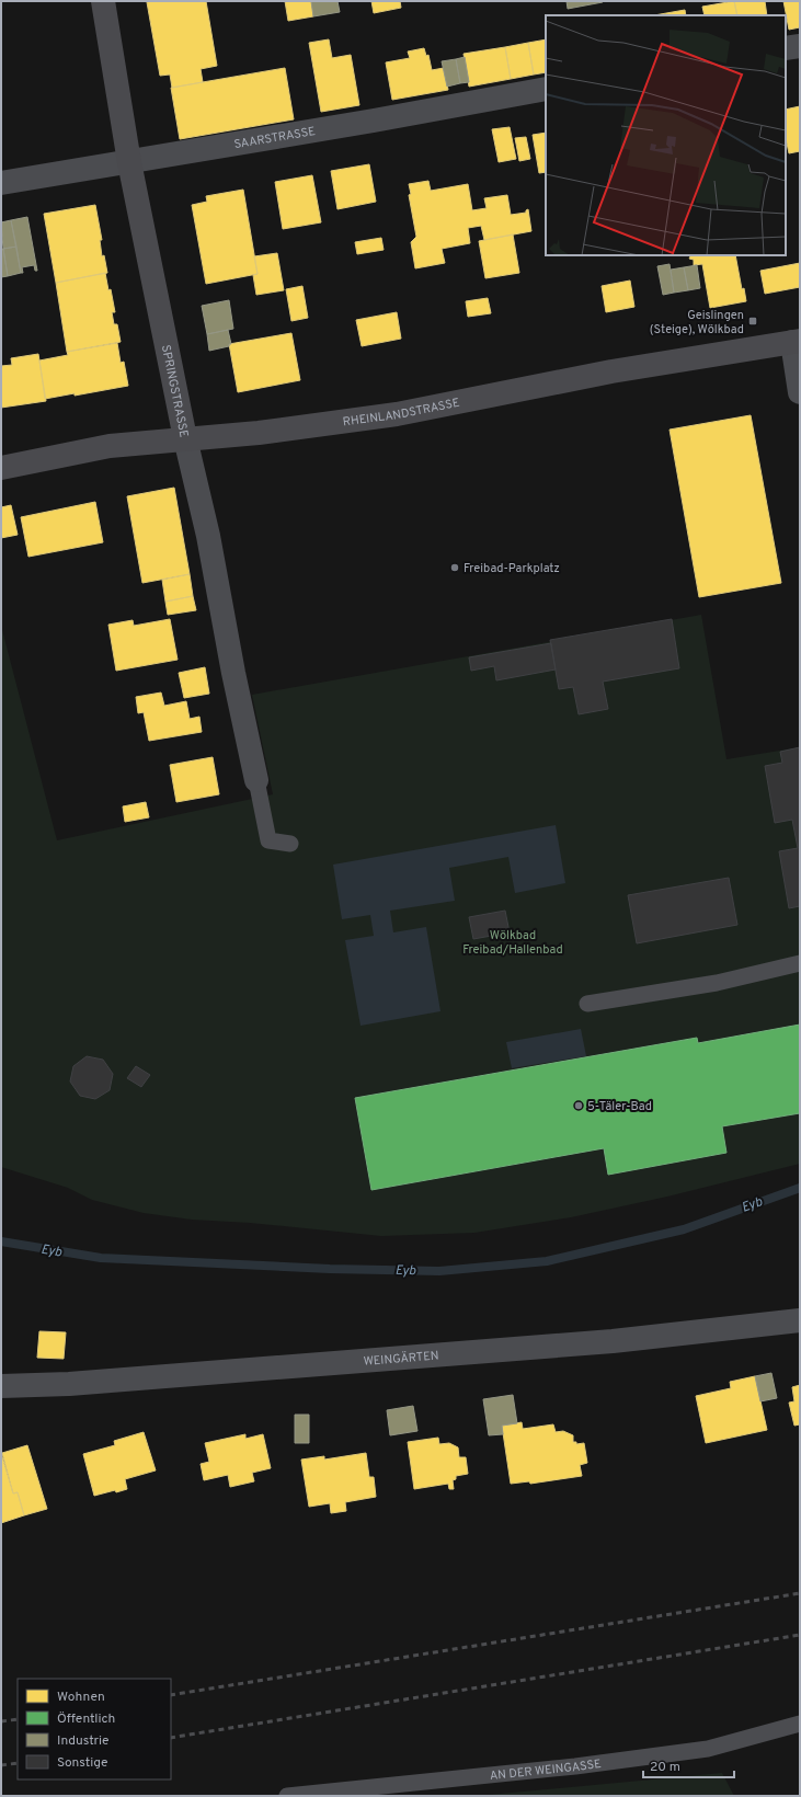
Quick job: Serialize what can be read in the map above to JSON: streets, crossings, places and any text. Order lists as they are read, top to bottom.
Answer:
{
  "streets": {
    "main road": ["SPRINGSTRASSE", "RHEINLANDSTRASSE"],
    "street": ["SAARSTRASSE", "WEINGÄRTEN"],
    "lane": ["AN DER WEINGASSE"]
  },
  "crossings": [
    ["SAARSTRASSE", "SPRINGSTRASSE"],
    ["SPRINGSTRASSE", "RHEINLANDSTRASSE"]
  ],
  "water": ["Eyb"],
  "parks": ["Wölkbad Freibad/Hallenbad"],
  "places": {
    "transit": ["Geislingen (Steige), Wölkbad"],
    "other": ["Freibad-Parkplatz", "5-Täler-Bad"]
  },
  "legend": [
    "Wohnen",
    "Öffentlich",
    "Industrie",
    "Sonstige"
  ],
  "scale_bar": "20 m"
}
